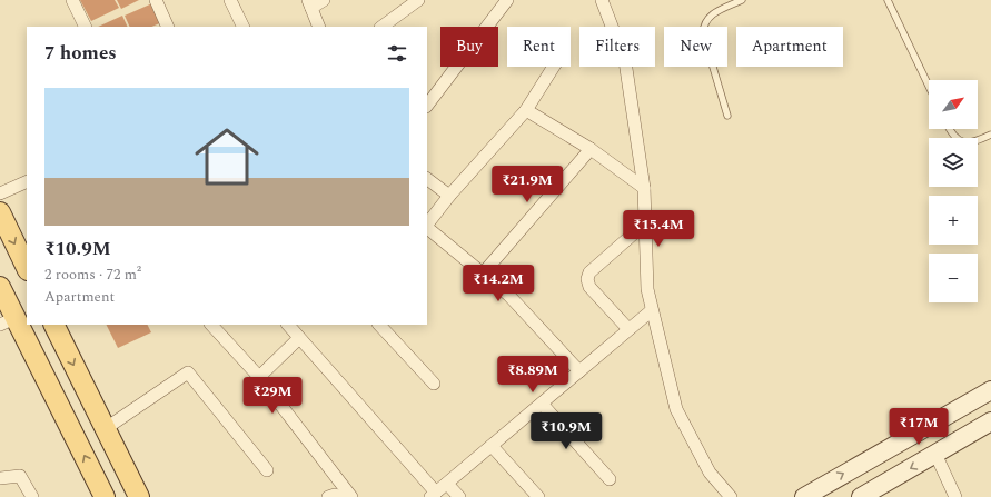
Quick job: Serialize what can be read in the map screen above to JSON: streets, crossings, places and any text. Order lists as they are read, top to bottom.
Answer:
{
  "north": "top right",
  "page": {
    "chip": [
      "Buy",
      "Rent",
      "Filters",
      "New",
      "Apartment"
    ],
    "heading": "7 homes",
    "map_buttons": ["+", "−"],
    "list": [
      {
        "name": "₹10.9M",
        "note": "2 rooms · 72 m² · Apartment"
      }
    ],
    "price": [
      "₹21.9M",
      "₹15.4M",
      "₹14.2M",
      "₹8.89M",
      "₹29M",
      "₹17M",
      "₹10.9M"
    ]
  }
}
